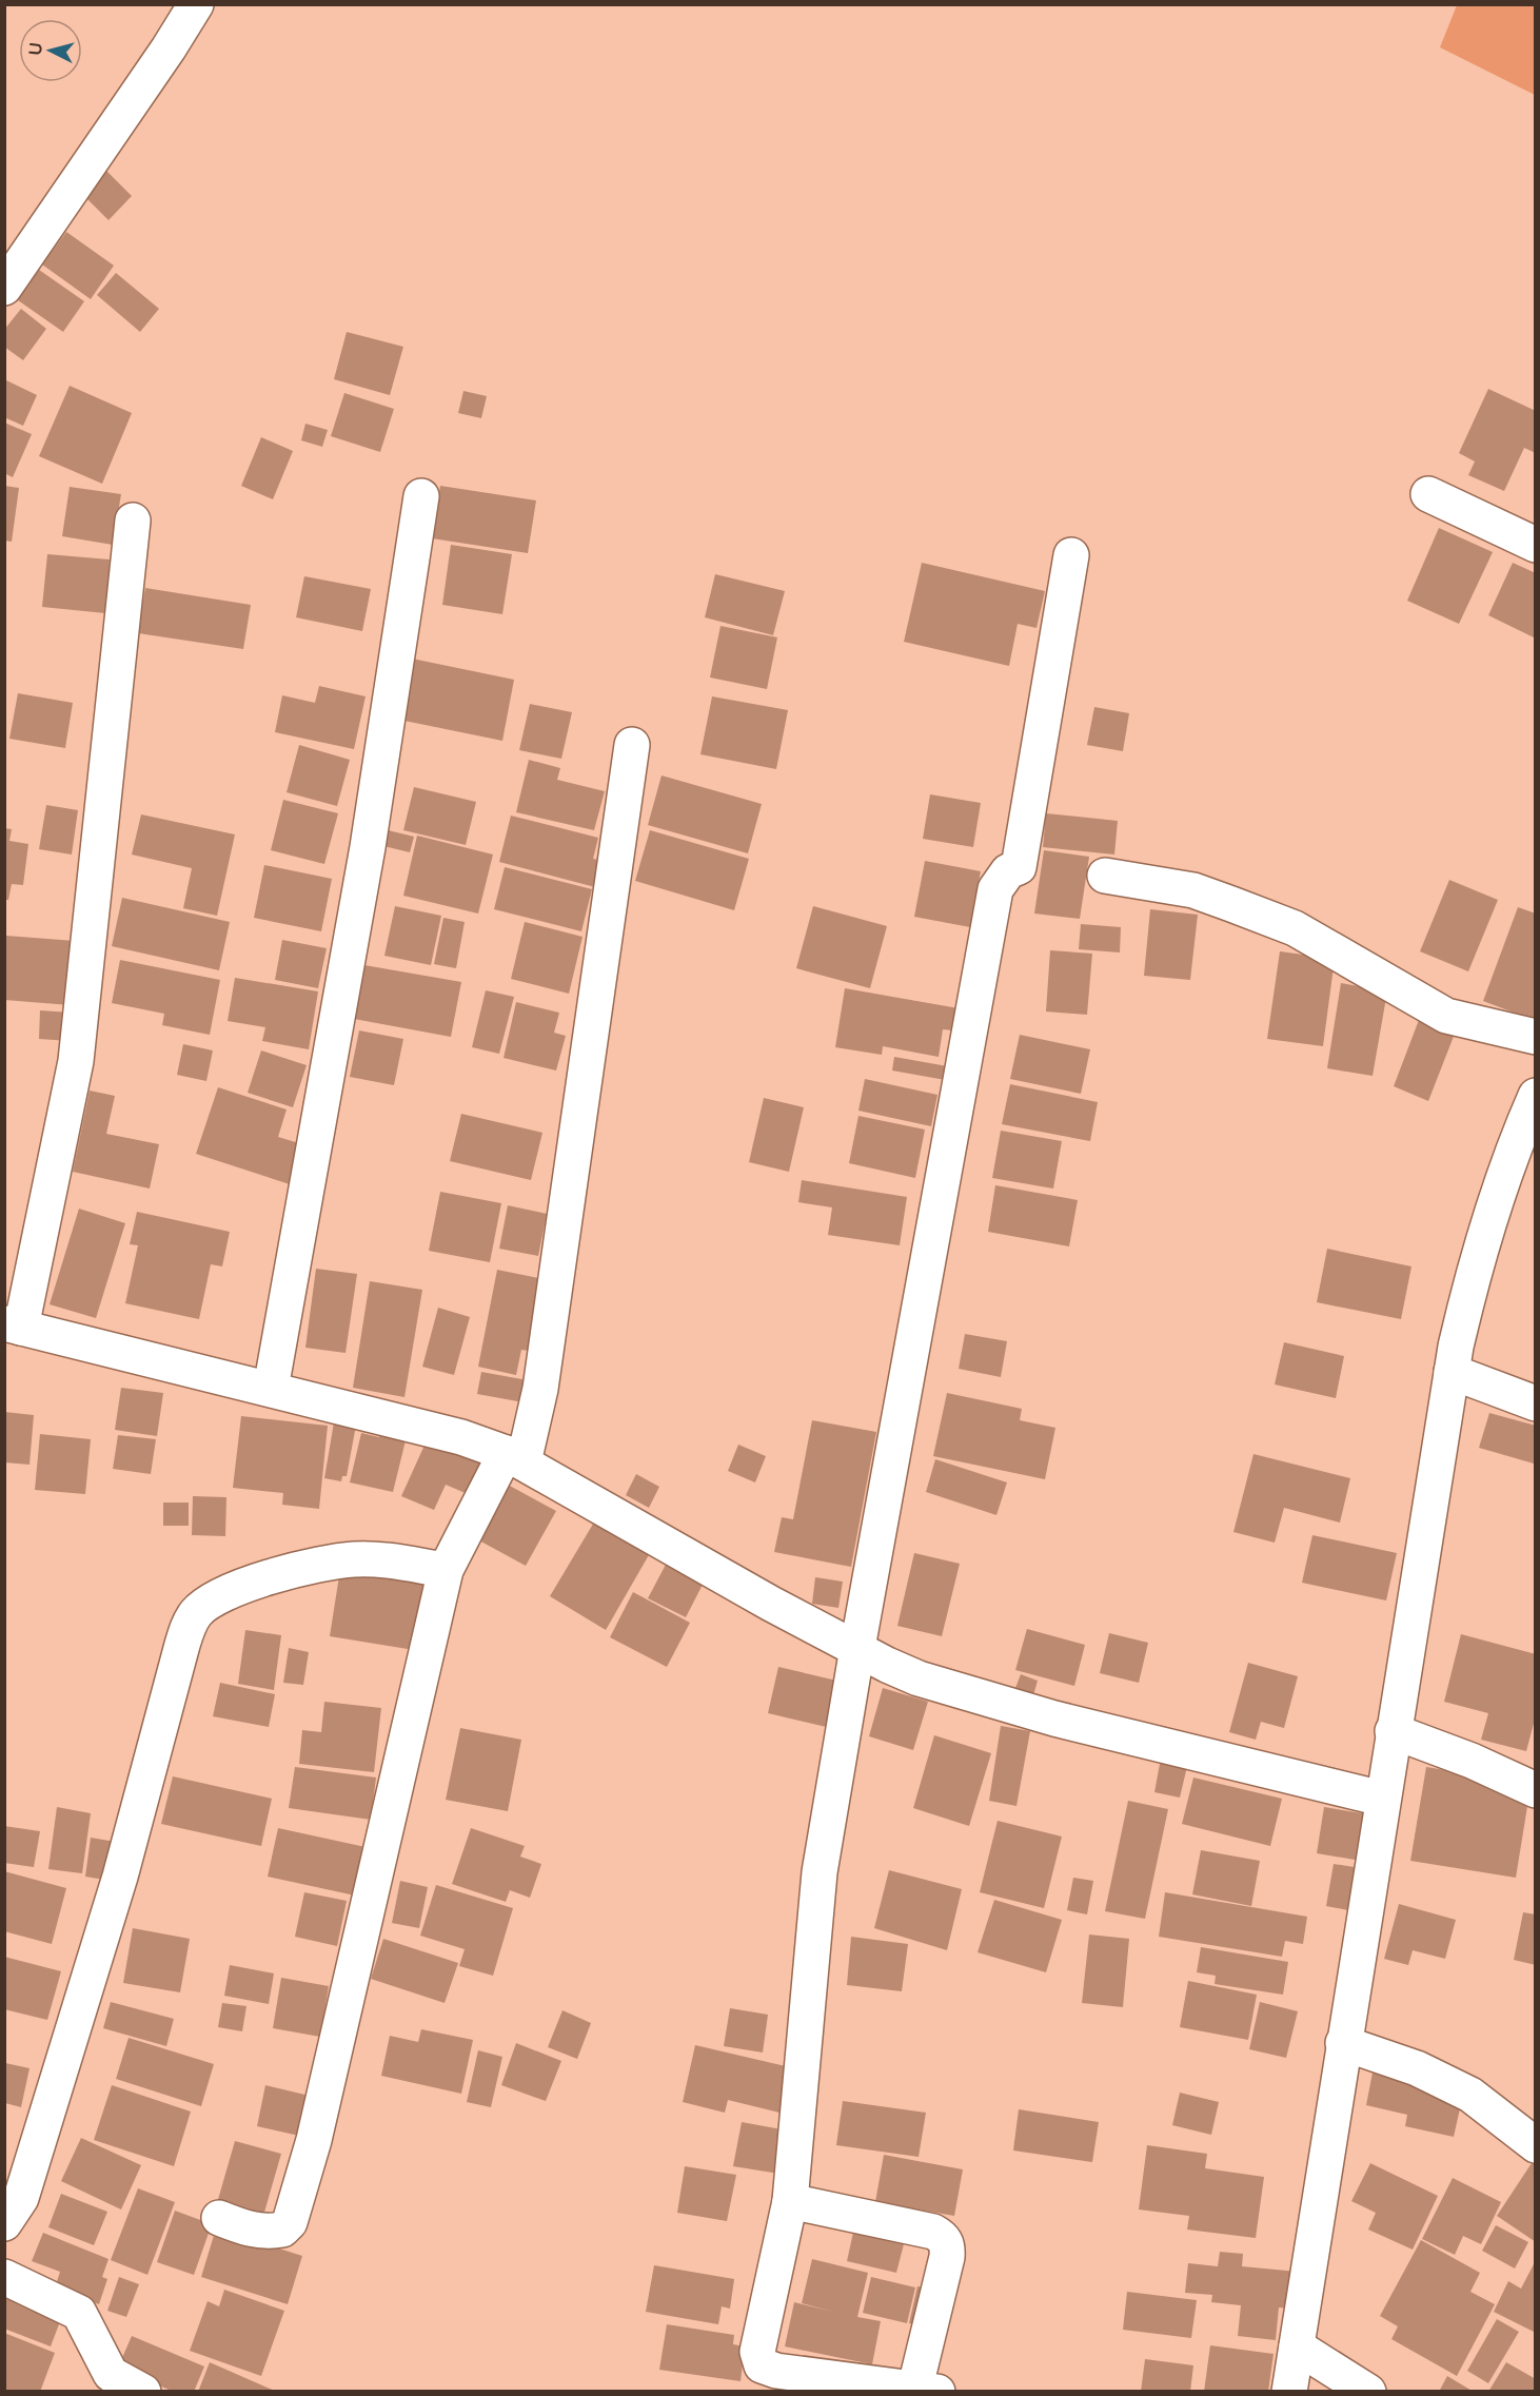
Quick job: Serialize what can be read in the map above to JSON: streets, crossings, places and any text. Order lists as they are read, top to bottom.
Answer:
{
  "north": "left"
}
